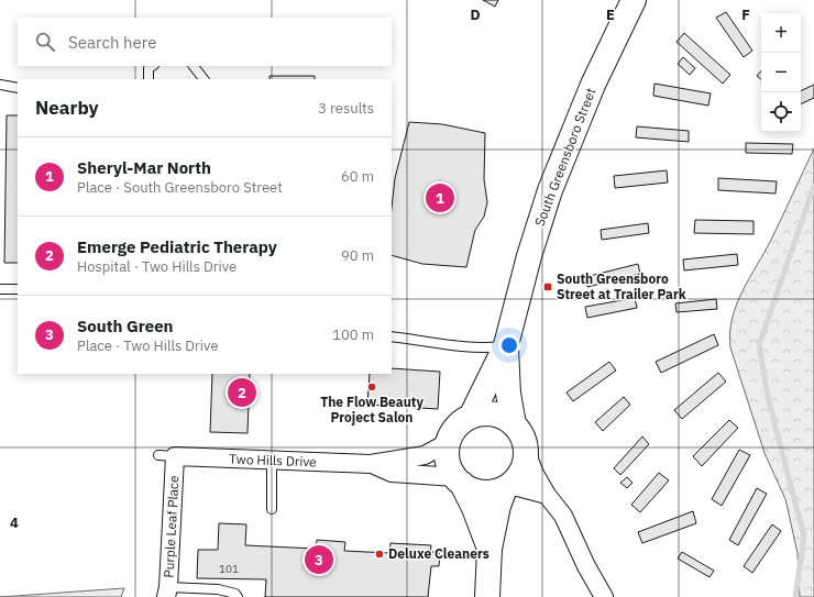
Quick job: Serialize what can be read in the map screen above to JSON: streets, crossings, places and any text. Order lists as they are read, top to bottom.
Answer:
{
  "streets": {
    "main road": ["South Greensboro Street"],
    "street": ["Two Hills Drive", "Purple Leaf Place"]
  },
  "crossings": [
    ["South Greensboro Street", "Two Hills Drive"],
    ["Two Hills Drive", "Purple Leaf Place"]
  ],
  "places": {
    "transit": ["South Greensboro Street at Trailer Park"],
    "other": ["The Flow Beauty Project Salon", "Deluxe Cleaners"]
  },
  "house_numbers": ["101"],
  "page": {
    "map_buttons": ["+", "−"],
    "search": "Search here",
    "heading": ["Nearby", "3 results"],
    "list": [
      {
        "mark": "1",
        "name": "Sheryl-Mar North",
        "note": "Place · South Greensboro Street",
        "value": "60 m"
      },
      {
        "mark": "2",
        "name": "Emerge Pediatric Therapy",
        "note": "Hospital · Two Hills Drive",
        "value": "90 m"
      },
      {
        "mark": "3",
        "name": "South Green",
        "note": "Place · Two Hills Drive",
        "value": "100 m"
      }
    ],
    "pins": ["1", "2", "3"]
  },
  "grid": {
    "columns": ["D", "E", "F"],
    "rows": ["4"]
  }
}
